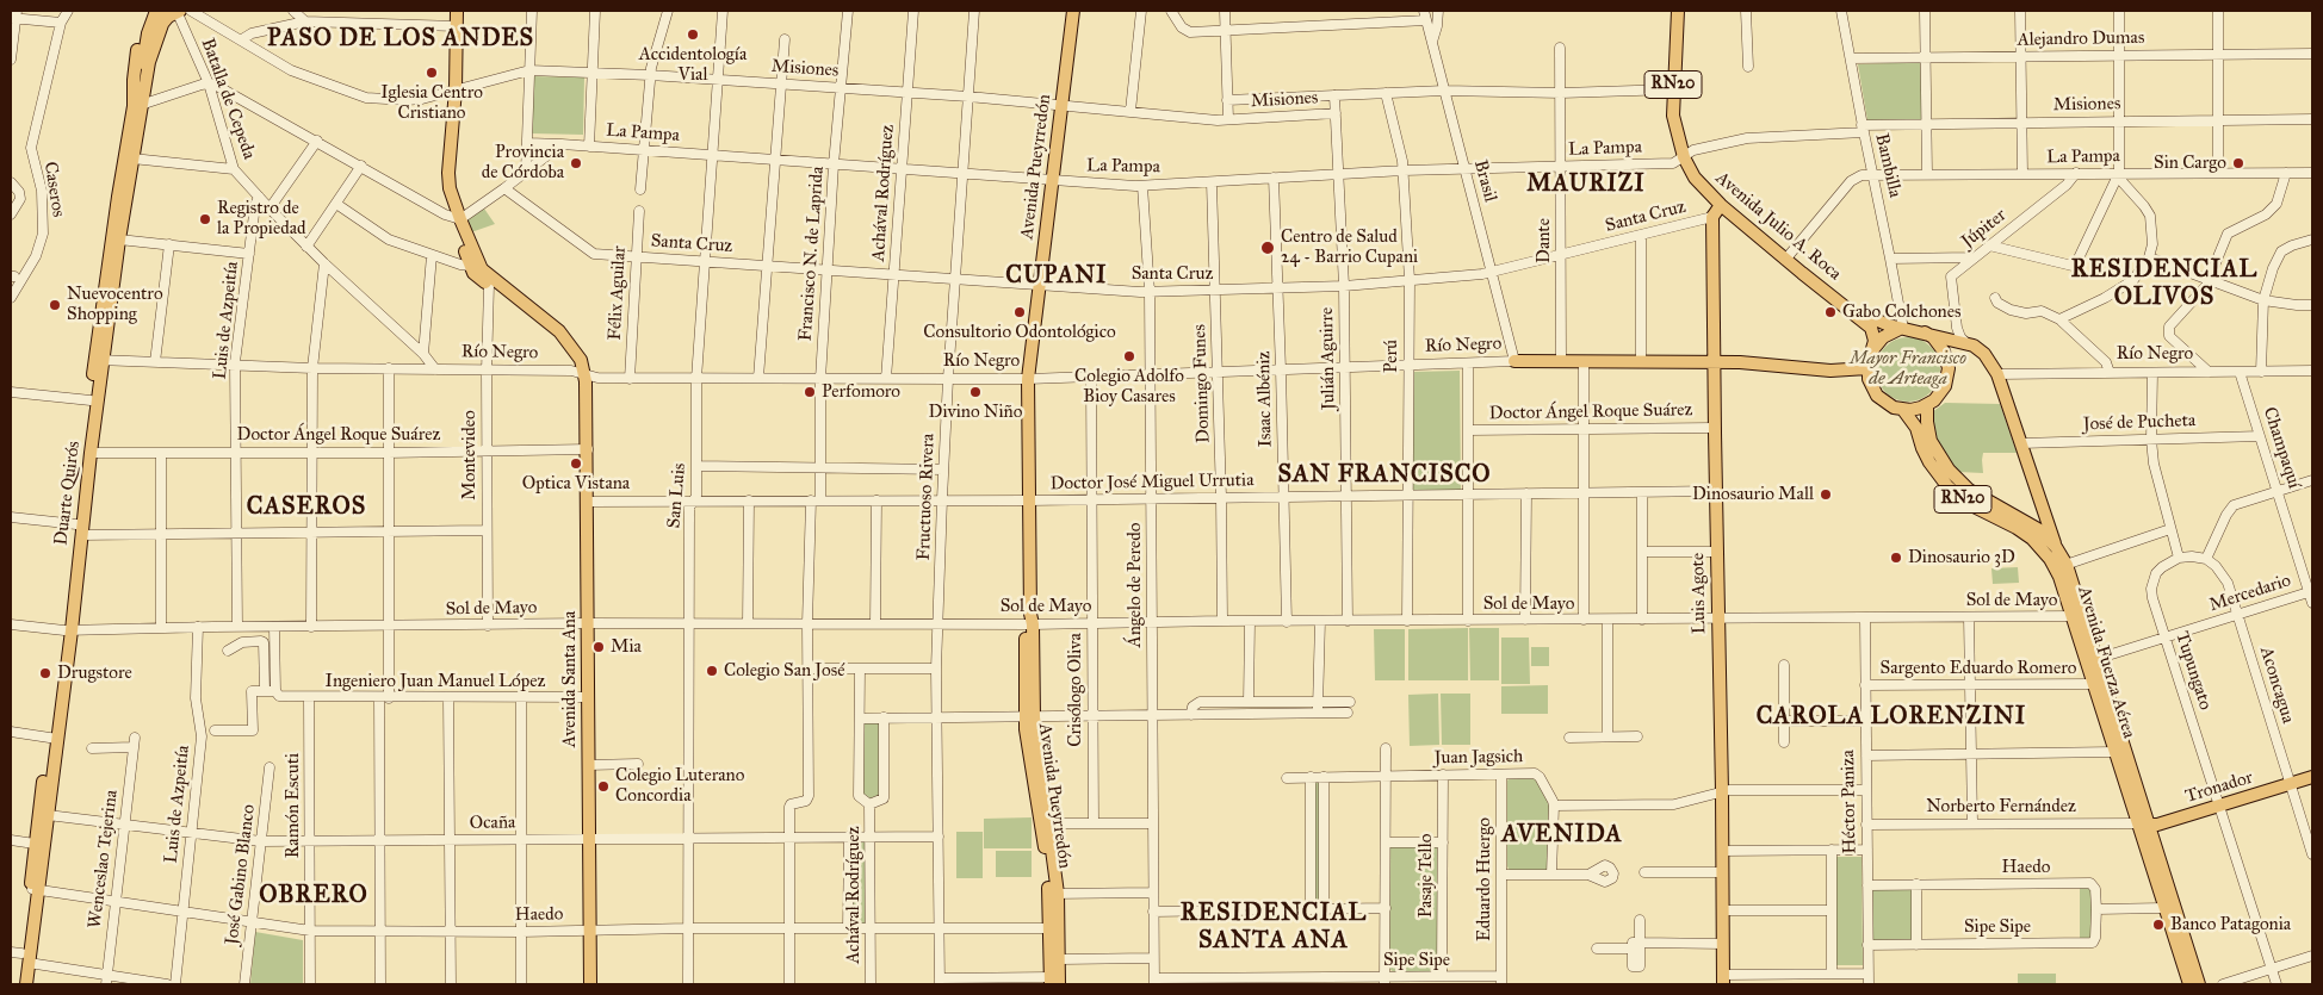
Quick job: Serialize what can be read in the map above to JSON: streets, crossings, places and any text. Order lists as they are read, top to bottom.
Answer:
{
  "streets": {
    "main road": [
      "RN20",
      "Avenida Pueyrredón",
      "Avenida Julio A. Roca",
      "Río Negro",
      "Duarte Quirós",
      "Luis Agote",
      "Avenida Fuerza Aérea",
      "Avenida Santa Ana",
      "Tronador"
    ],
    "street": [
      "Alejandro Dumas",
      "Misiones",
      "Batalla de Cepeda",
      "La Pampa",
      "Bambilla",
      "Brasil",
      "Caseros",
      "Achával Rodríguez",
      "Santa Cruz",
      "Júpiter",
      "Dante",
      "Francisco N. de Laprida",
      "Félix Aguilar",
      "Luis de Azpeitía",
      "Perú",
      "Julián Aguirre",
      "Domingo Funes",
      "Isaac Albéniz",
      "Doctor Ángel Roque Suárez",
      "José de Pucheta",
      "Champaquí",
      "Montevideo",
      "Doctor José Miguel Urrutia",
      "San Luis",
      "Fructuoso Rivera",
      "Ángelo de Peredo",
      "Mercedario",
      "Sol de Mayo",
      "Sargento Eduardo Romero",
      "Tupungato",
      "Ingeniero Juan Manuel López",
      "Aconcagua",
      "Crisólogo Oliva",
      "Juan Jagsich",
      "Héctor Paniza",
      "Ramón Escuti",
      "Norberto Fernández",
      "Ocaña",
      "Wenceslao Tejerina",
      "Haedo",
      "José Gabino Blanco",
      "Pasaje Tello",
      "Eduardo Huergo",
      "Sipe Sipe"
    ]
  },
  "crossings": [
    ["Alejandro Dumas", "Bambilla"],
    ["Misiones", "La Pampa"],
    ["Misiones", "Bambilla"],
    ["Misiones", "Avenida Pueyrredón"],
    ["Misiones", "Brasil"],
    ["Misiones", "Achával Rodríguez"],
    ["Misiones", "Avenida Julio A. Roca"],
    ["Misiones", "Dante"],
    ["Misiones", "Francisco N. de Laprida"],
    ["Misiones", "Perú"],
    ["Misiones", "Julián Aguirre"],
    ["Misiones", "San Luis"],
    ["Misiones", "Fructuoso Rivera"],
    ["Batalla de Cepeda", "Luis de Azpeitía"],
    ["Batalla de Cepeda", "Río Negro"],
    ["Batalla de Cepeda", "Duarte Quirós"],
    ["La Pampa", "Bambilla"],
    ["La Pampa", "Avenida Pueyrredón"],
    ["La Pampa", "Brasil"],
    ["La Pampa", "Achával Rodríguez"],
    ["La Pampa", "Avenida Julio A. Roca"],
    ["La Pampa", "Júpiter"],
    ["La Pampa", "Dante"],
    ["La Pampa", "Francisco N. de Laprida"],
    ["La Pampa", "Perú"],
    ["La Pampa", "Julián Aguirre"],
    ["La Pampa", "Domingo Funes"],
    ["La Pampa", "Isaac Albéniz"],
    ["La Pampa", "San Luis"],
    ["La Pampa", "Fructuoso Rivera"],
    ["La Pampa", "Ángelo de Peredo"],
    ["Bambilla", "Avenida Julio A. Roca"],
    ["Bambilla", "Río Negro"],
    ["Bambilla", "Avenida Fuerza Aérea"],
    ["Avenida Pueyrredón", "Santa Cruz"],
    ["Avenida Pueyrredón", "Río Negro"],
    ["Avenida Pueyrredón", "Doctor José Miguel Urrutia"],
    ["Avenida Pueyrredón", "Sol de Mayo"],
    ["Avenida Pueyrredón", "Haedo"],
    ["Brasil", "Santa Cruz"],
    ["Brasil", "Río Negro"],
    ["Achával Rodríguez", "Santa Cruz"],
    ["Achával Rodríguez", "Río Negro"],
    ["Achával Rodríguez", "Ocaña"],
    ["Achával Rodríguez", "Haedo"],
    ["Santa Cruz", "Dante"],
    ["Santa Cruz", "Francisco N. de Laprida"],
    ["Santa Cruz", "Félix Aguilar"],
    ["Santa Cruz", "Perú"],
    ["Santa Cruz", "Julián Aguirre"],
    ["Santa Cruz", "Domingo Funes"],
    ["Santa Cruz", "Isaac Albéniz"],
    ["Santa Cruz", "San Luis"],
    ["Santa Cruz", "Fructuoso Rivera"],
    ["Santa Cruz", "Ángelo de Peredo"],
    ["Santa Cruz", "Luis Agote"],
    ["Avenida Julio A. Roca", "Júpiter"],
    ["Avenida Julio A. Roca", "Río Negro"],
    ["Avenida Julio A. Roca", "José de Pucheta"],
    ["Avenida Julio A. Roca", "Avenida Fuerza Aérea"],
    ["Dante", "Río Negro"],
    ["Francisco N. de Laprida", "Río Negro"],
    ["Francisco N. de Laprida", "Doctor José Miguel Urrutia"],
    ["Francisco N. de Laprida", "Sol de Mayo"],
    ["Francisco N. de Laprida", "Ocaña"],
    ["Francisco N. de Laprida", "Haedo"],
    ["Félix Aguilar", "Río Negro"],
    ["Luis de Azpeitía", "Río Negro"],
    ["Luis de Azpeitía", "Doctor Ángel Roque Suárez"],
    ["Luis de Azpeitía", "Sol de Mayo"],
    ["Luis de Azpeitía", "Ocaña"],
    ["Luis de Azpeitía", "Haedo"],
    ["Río Negro", "Perú"],
    ["Río Negro", "Julián Aguirre"],
    ["Río Negro", "Domingo Funes"],
    ["Río Negro", "Isaac Albéniz"],
    ["Río Negro", "Champaquí"],
    ["Río Negro", "Montevideo"],
    ["Río Negro", "Duarte Quirós"],
    ["Río Negro", "San Luis"],
    ["Río Negro", "Fructuoso Rivera"],
    ["Río Negro", "Ángelo de Peredo"],
    ["Río Negro", "Luis Agote"],
    ["Río Negro", "Avenida Fuerza Aérea"],
    ["Río Negro", "Avenida Santa Ana"],
    ["Río Negro", "Crisólogo Oliva"],
    ["Perú", "Doctor José Miguel Urrutia"],
    ["Perú", "Sol de Mayo"],
    ["Julián Aguirre", "Doctor José Miguel Urrutia"],
    ["Julián Aguirre", "Sol de Mayo"],
    ["Domingo Funes", "Doctor José Miguel Urrutia"],
    ["Domingo Funes", "Sol de Mayo"],
    ["Isaac Albéniz", "Doctor José Miguel Urrutia"],
    ["Isaac Albéniz", "Sol de Mayo"],
    ["Doctor Ángel Roque Suárez", "Montevideo"],
    ["Doctor Ángel Roque Suárez", "Duarte Quirós"],
    ["Doctor Ángel Roque Suárez", "Luis Agote"],
    ["Doctor Ángel Roque Suárez", "Avenida Santa Ana"],
    ["José de Pucheta", "Champaquí"],
    ["Champaquí", "Mercedario"],
    ["Montevideo", "Sol de Mayo"],
    ["Doctor José Miguel Urrutia", "San Luis"],
    ["Doctor José Miguel Urrutia", "Fructuoso Rivera"],
    ["Doctor José Miguel Urrutia", "Ángelo de Peredo"],
    ["Doctor José Miguel Urrutia", "Luis Agote"],
    ["Doctor José Miguel Urrutia", "Avenida Santa Ana"],
    ["Doctor José Miguel Urrutia", "Crisólogo Oliva"],
    ["Duarte Quirós", "Sol de Mayo"],
    ["Duarte Quirós", "Ocaña"],
    ["Duarte Quirós", "Haedo"],
    ["San Luis", "Sol de Mayo"],
    ["San Luis", "Ocaña"],
    ["San Luis", "Haedo"],
    ["Fructuoso Rivera", "Sol de Mayo"],
    ["Fructuoso Rivera", "Ocaña"],
    ["Fructuoso Rivera", "Haedo"],
    ["Ángelo de Peredo", "Sol de Mayo"],
    ["Ángelo de Peredo", "Sipe Sipe"],
    ["Luis Agote", "Sol de Mayo"],
    ["Mercedario", "Avenida Fuerza Aérea"],
    ["Mercedario", "Tupungato"],
    ["Mercedario", "Aconcagua"],
    ["Sol de Mayo", "Avenida Fuerza Aérea"],
    ["Sol de Mayo", "Avenida Santa Ana"],
    ["Sol de Mayo", "Crisólogo Oliva"],
    ["Sol de Mayo", "Héctor Paniza"],
    ["Avenida Fuerza Aérea", "Sargento Eduardo Romero"],
    ["Avenida Fuerza Aérea", "Tronador"],
    ["Avenida Fuerza Aérea", "Norberto Fernández"],
    ["Sargento Eduardo Romero", "Héctor Paniza"],
    ["Tupungato", "Tronador"],
    ["Avenida Santa Ana", "Ingeniero Juan Manuel López"],
    ["Avenida Santa Ana", "Ocaña"],
    ["Avenida Santa Ana", "Haedo"],
    ["Ingeniero Juan Manuel López", "Ramón Escuti"],
    ["Aconcagua", "Tronador"],
    ["Juan Jagsich", "Pasaje Tello"],
    ["Juan Jagsich", "Eduardo Huergo"],
    ["Tronador", "Norberto Fernández"],
    ["Héctor Paniza", "Norberto Fernández"],
    ["Héctor Paniza", "Haedo"],
    ["Héctor Paniza", "Sipe Sipe"],
    ["Ramón Escuti", "Ocaña"],
    ["Ramón Escuti", "Haedo"],
    ["Ocaña", "Wenceslao Tejerina"],
    ["Ocaña", "José Gabino Blanco"],
    ["Wenceslao Tejerina", "Haedo"],
    ["Haedo", "José Gabino Blanco"],
    ["Haedo", "Sipe Sipe"],
    ["Pasaje Tello", "Sipe Sipe"],
    ["Eduardo Huergo", "Sipe Sipe"]
  ],
  "districts": [
    "PASO DE LOS ANDES",
    "MAURIZI",
    "RESIDENCIAL OLIVOS",
    "CUPANI",
    "SAN FRANCISCO",
    "CASEROS",
    "CAROLA LORENZINI",
    "AVENIDA",
    "OBRERO",
    "RESIDENCIAL SANTA ANA"
  ],
  "parks": ["Mayor Francisco de Arteaga"],
  "places": [
    "Accidentología Vial",
    "Iglesia Centro Cristiano",
    "Provincia de Córdoba",
    "Sin Cargo",
    "Registro de la Propiedad",
    "Centro de Salud 24 - Barrio Cupani",
    "Nuevocentro Shopping",
    "Consultorio Odontológico",
    "Gabo Colchones",
    "Colegio Adolfo Bioy Casares",
    "Perfomoro",
    "Divino Niño",
    "Optica Vistana",
    "Dinosaurio Mall",
    "Dinosaurio 3D",
    "Mia",
    "Colegio San José",
    "Drugstore",
    "Colegio Luterano Concordia",
    "Banco Patagonia"
  ]
}
